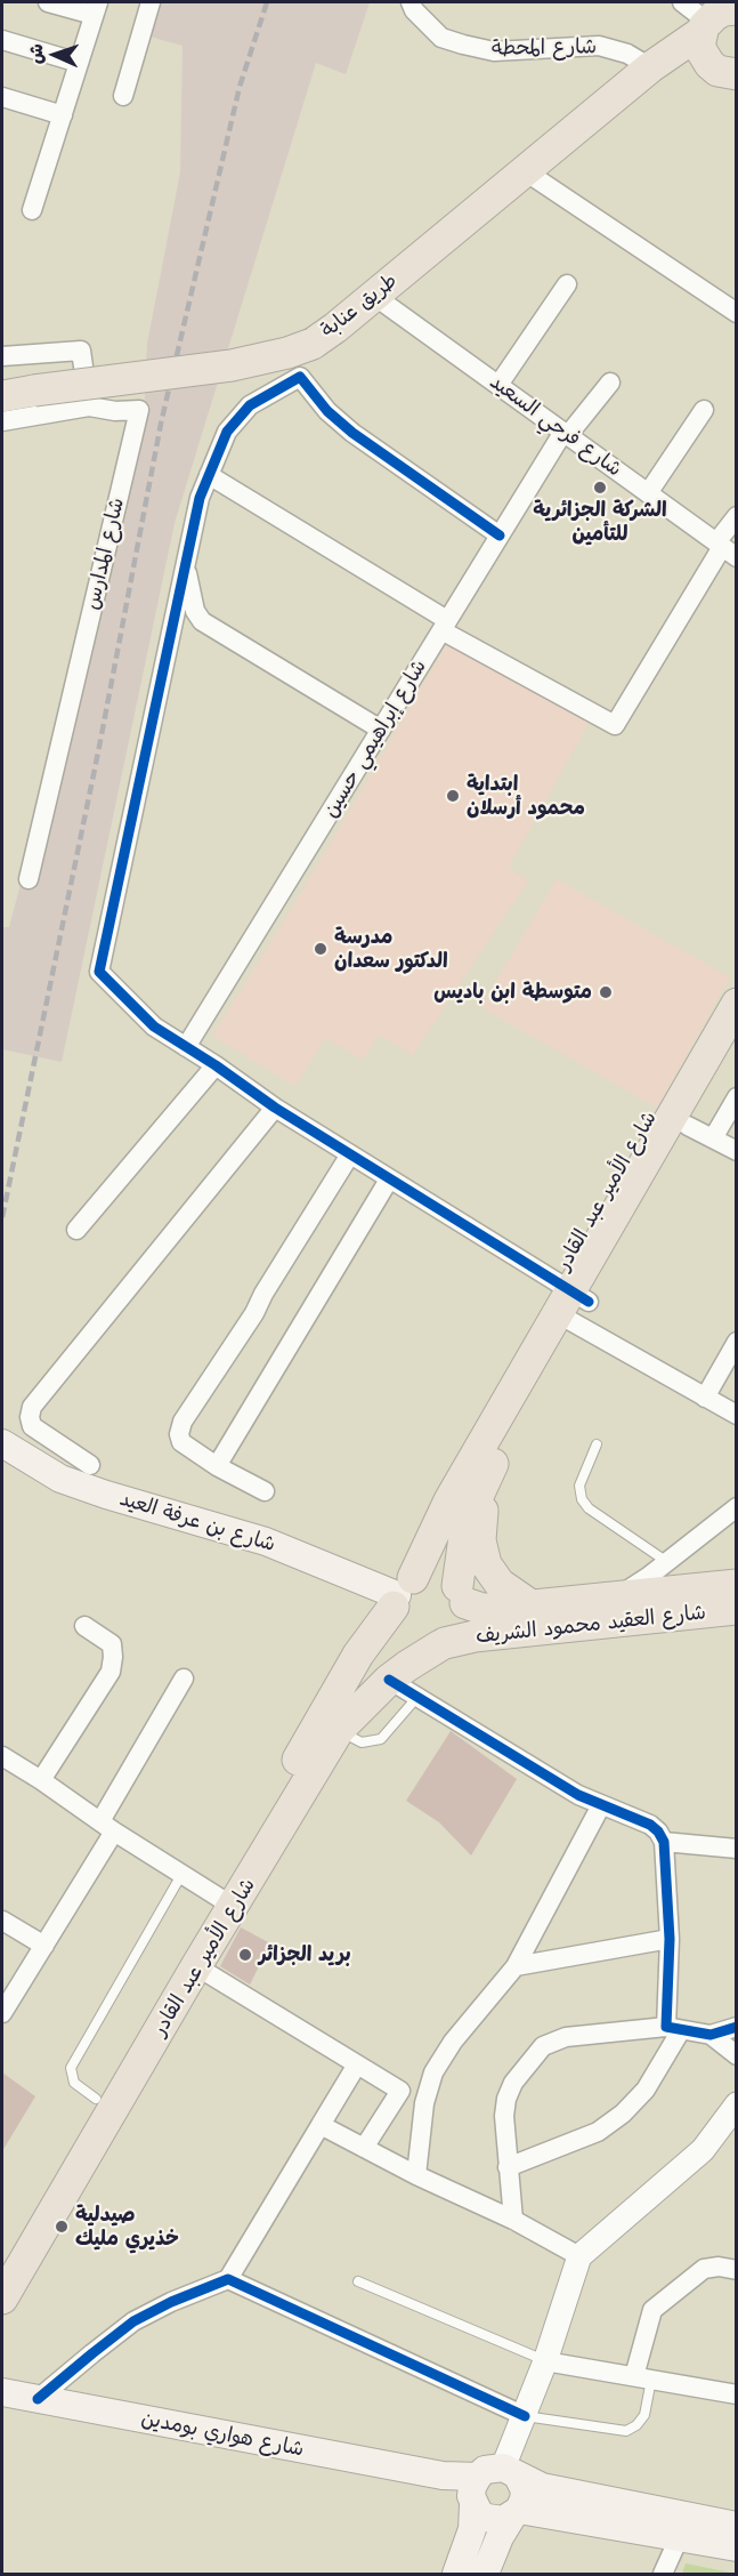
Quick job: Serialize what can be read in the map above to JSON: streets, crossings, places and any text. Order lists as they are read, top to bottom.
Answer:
{
  "streets": {
    "main road": [
      "طريق عنابة",
      "شارع الأمير عبد القادر",
      "شارع بن عرفة العيد",
      "شارع العقيد محمود الشريف",
      "شارع هواري بومدين"
    ],
    "street": [
      "شارع المحطة",
      "شارع فرحي السعيد",
      "شارع المدارس",
      "شارع إبراهيمي حسين"
    ]
  },
  "crossings": [
    ["شارع المحطة", "طريق عنابة"],
    ["طريق عنابة", "شارع فرحي السعيد"],
    ["شارع فرحي السعيد", "شارع إبراهيمي حسين"],
    ["شارع الأمير عبد القادر", "شارع بن عرفة العيد"],
    ["شارع الأمير عبد القادر", "شارع العقيد محمود الشريف"],
    ["شارع بن عرفة العيد", "شارع العقيد محمود الشريف"]
  ],
  "places": [
    "الشركة الجزائرية للتأمين",
    "ابتداية محمود أرسلان",
    "مدرسة الدكتور سعدان",
    "متوسطة ابن باديس",
    "بريد الجزائر",
    "صيدلية خذيري مليك"
  ],
  "north": "left"
}
